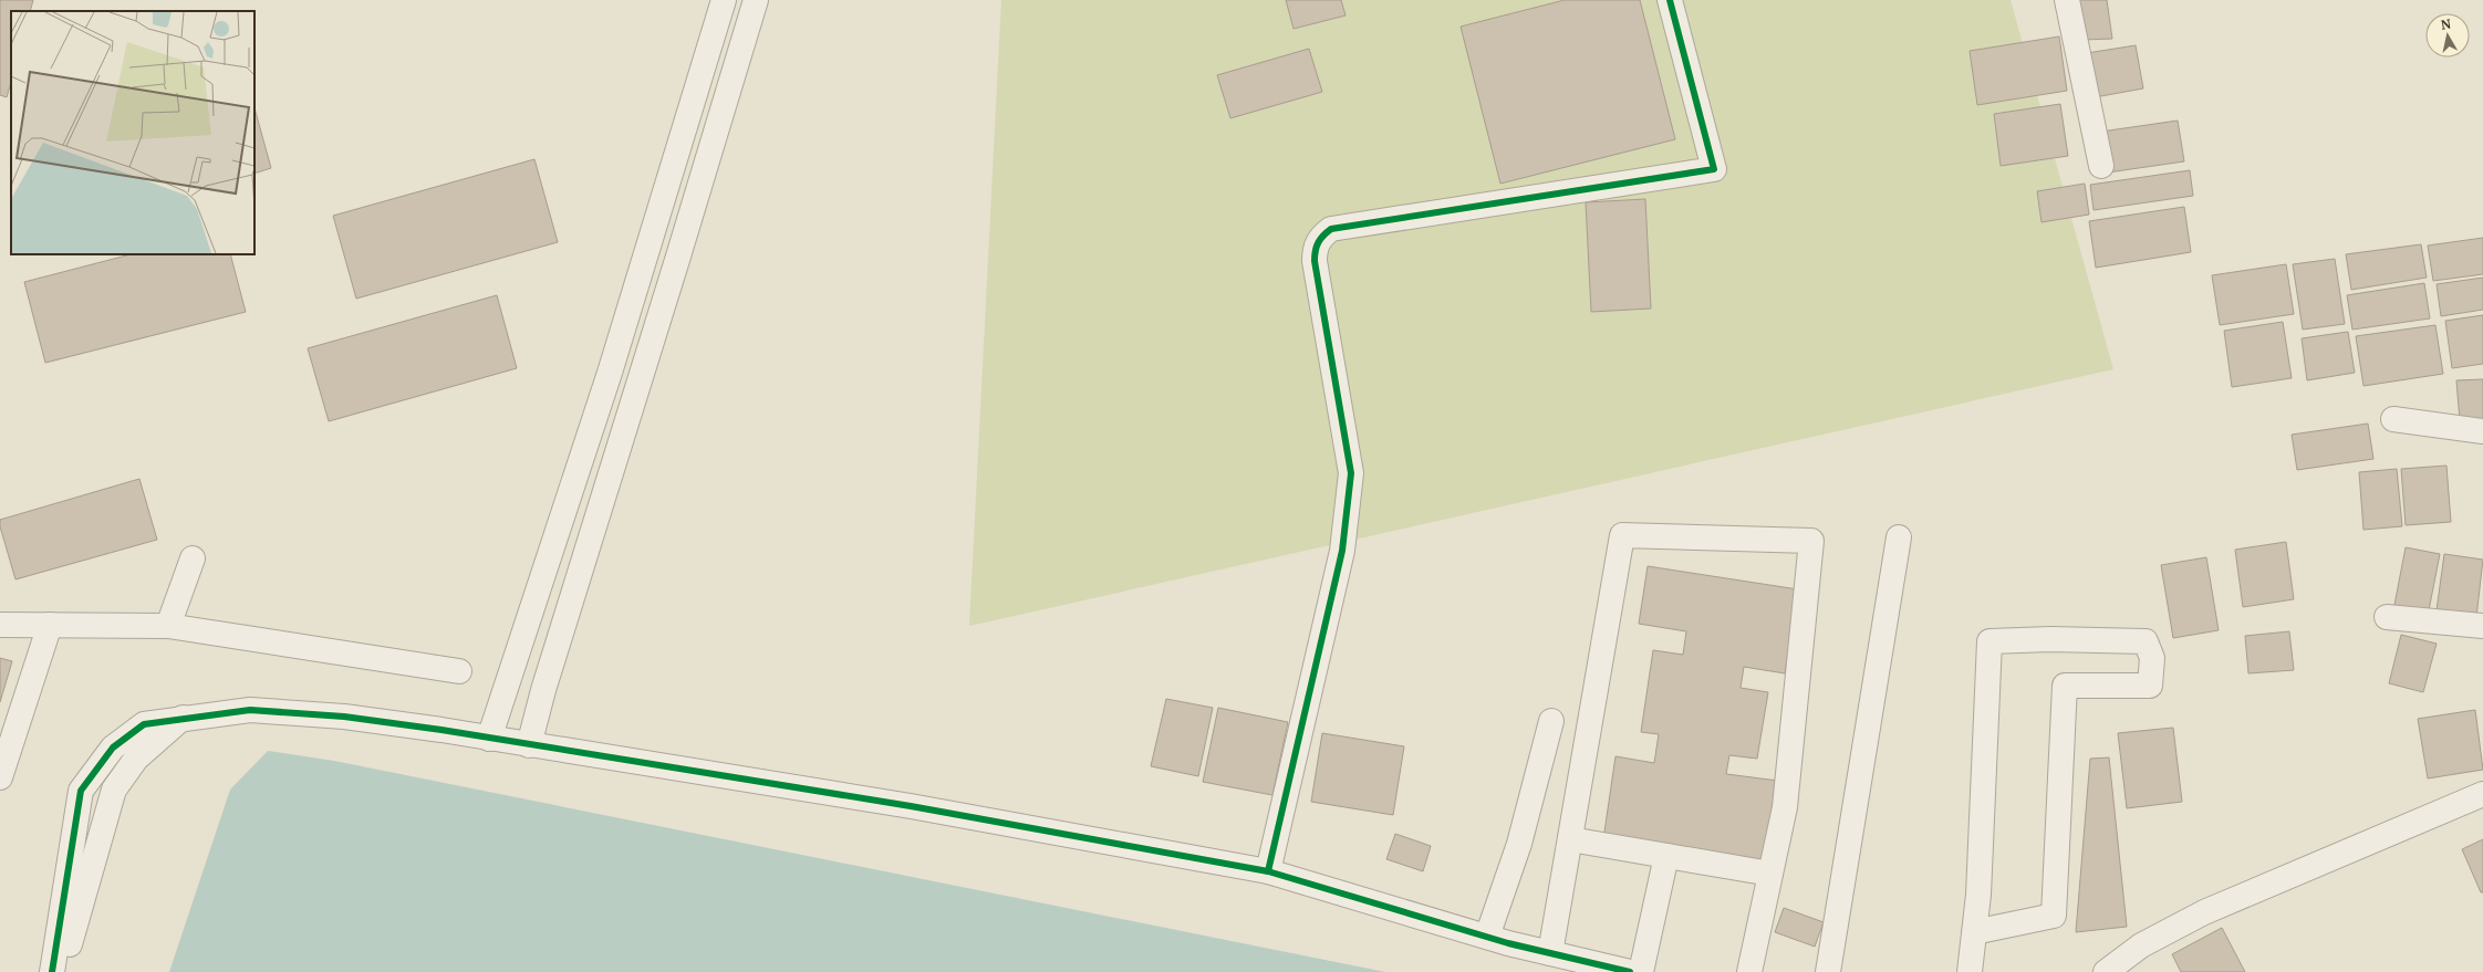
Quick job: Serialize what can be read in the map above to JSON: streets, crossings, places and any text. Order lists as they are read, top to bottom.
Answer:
{
  "north": "top"
}
